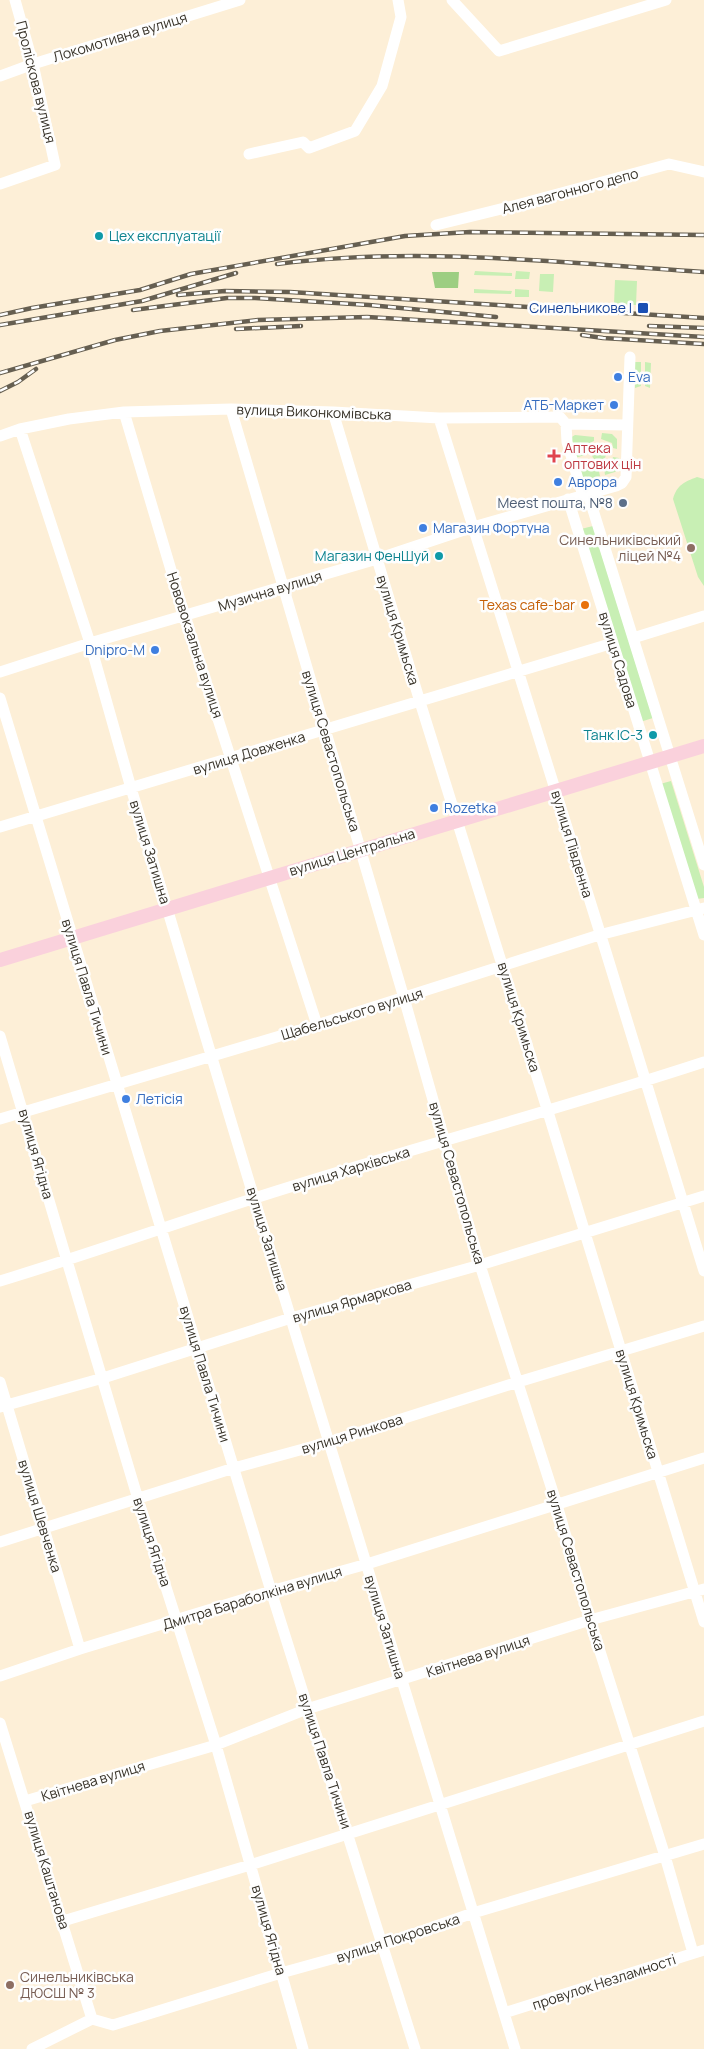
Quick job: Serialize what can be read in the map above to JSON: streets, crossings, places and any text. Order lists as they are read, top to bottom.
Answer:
{
  "streets": {
    "main road": ["вулиця Центральна"],
    "street": [
      "Локомотивна вулиця",
      "Проліскова вулиця",
      "Алея вагонного депо",
      "вулиця Виконкомівська",
      "Музична вулиця",
      "вулиця Кримьска",
      "Нововокзальна вулиця",
      "вулиця Садова",
      "вулиця Севастопольська",
      "вулиця Довженка",
      "вулиця Південна",
      "вулиця Затишна",
      "вулиця Павла Тичини",
      "Щабельського вулиця",
      "вулиця Ягідна",
      "вулиця Харківська",
      "вулиця Ярмаркова",
      "вулиця Ринкова",
      "вулиця Шевченка",
      "Дмитра Бараболкіна вулиця",
      "Квітнева вулиця",
      "вулиця Каштанова",
      "вулиця Покровська",
      "провулок Незламності"
    ]
  },
  "crossings": [
    ["Локомотивна вулиця", "Проліскова вулиця"],
    ["вулиця Виконкомівська", "Музична вулиця"],
    ["вулиця Виконкомівська", "вулиця Кримьска"],
    ["вулиця Виконкомівська", "Нововокзальна вулиця"],
    ["вулиця Виконкомівська", "вулиця Садова"],
    ["вулиця Виконкомівська", "вулиця Севастопольська"],
    ["вулиця Виконкомівська", "вулиця Південна"],
    ["вулиця Виконкомівська", "вулиця Затишна"],
    ["Музична вулиця", "вулиця Кримьска"],
    ["Музична вулиця", "Нововокзальна вулиця"],
    ["Музична вулиця", "вулиця Садова"],
    ["Музична вулиця", "вулиця Севастопольська"],
    ["Музична вулиця", "вулиця Південна"],
    ["Музична вулиця", "вулиця Затишна"],
    ["вулиця Кримьска", "вулиця Довженка"],
    ["вулиця Кримьска", "вулиця Центральна"],
    ["вулиця Кримьска", "Щабельського вулиця"],
    ["вулиця Кримьска", "вулиця Харківська"],
    ["вулиця Кримьска", "вулиця Ярмаркова"],
    ["вулиця Кримьска", "вулиця Ринкова"],
    ["вулиця Кримьска", "Дмитра Бараболкіна вулиця"],
    ["вулиця Кримьска", "Квітнева вулиця"],
    ["Нововокзальна вулиця", "вулиця Довженка"],
    ["Нововокзальна вулиця", "вулиця Центральна"],
    ["Нововокзальна вулиця", "Щабельського вулиця"],
    ["вулиця Садова", "вулиця Довженка"],
    ["вулиця Садова", "вулиця Центральна"],
    ["вулиця Садова", "Щабельського вулиця"],
    ["вулиця Севастопольська", "вулиця Довженка"],
    ["вулиця Севастопольська", "вулиця Центральна"],
    ["вулиця Севастопольська", "Щабельського вулиця"],
    ["вулиця Севастопольська", "вулиця Харківська"],
    ["вулиця Севастопольська", "вулиця Ярмаркова"],
    ["вулиця Севастопольська", "вулиця Ринкова"],
    ["вулиця Севастопольська", "Дмитра Бараболкіна вулиця"],
    ["вулиця Севастопольська", "Квітнева вулиця"],
    ["вулиця Севастопольська", "вулиця Покровська"],
    ["вулиця Севастопольська", "провулок Незламності"],
    ["вулиця Довженка", "вулиця Південна"],
    ["вулиця Довженка", "вулиця Затишна"],
    ["вулиця Довженка", "вулиця Павла Тичини"],
    ["вулиця Південна", "вулиця Центральна"],
    ["вулиця Південна", "Щабельського вулиця"],
    ["вулиця Південна", "вулиця Харківська"],
    ["вулиця Південна", "вулиця Ярмаркова"],
    ["вулиця Затишна", "вулиця Центральна"],
    ["вулиця Затишна", "Щабельського вулиця"],
    ["вулиця Затишна", "вулиця Харківська"],
    ["вулиця Затишна", "вулиця Ярмаркова"],
    ["вулиця Затишна", "вулиця Ринкова"],
    ["вулиця Затишна", "Дмитра Бараболкіна вулиця"],
    ["вулиця Затишна", "Квітнева вулиця"],
    ["вулиця Затишна", "вулиця Покровська"],
    ["вулиця Затишна", "провулок Незламності"],
    ["вулиця Центральна", "вулиця Павла Тичини"],
    ["вулиця Павла Тичини", "Щабельського вулиця"],
    ["вулиця Павла Тичини", "вулиця Харківська"],
    ["вулиця Павла Тичини", "вулиця Ярмаркова"],
    ["вулиця Павла Тичини", "вулиця Ринкова"],
    ["вулиця Павла Тичини", "Дмитра Бараболкіна вулиця"],
    ["вулиця Павла Тичини", "Квітнева вулиця"],
    ["вулиця Павла Тичини", "вулиця Покровська"],
    ["Щабельського вулиця", "вулиця Ягідна"],
    ["вулиця Ягідна", "вулиця Харківська"],
    ["вулиця Ягідна", "вулиця Ярмаркова"],
    ["вулиця Ягідна", "вулиця Ринкова"],
    ["вулиця Ягідна", "Дмитра Бараболкіна вулиця"],
    ["вулиця Ягідна", "Квітнева вулиця"],
    ["вулиця Ягідна", "вулиця Покровська"],
    ["вулиця Ярмаркова", "вулиця Шевченка"],
    ["вулиця Ринкова", "вулиця Шевченка"],
    ["вулиця Шевченка", "Дмитра Бараболкіна вулиця"],
    ["Квітнева вулиця", "вулиця Каштанова"],
    ["вулиця Каштанова", "вулиця Покровська"]
  ],
  "places": {
    "other": [
      "Цех експлуатації",
      "Eva",
      "АТБ-Маркет",
      "Аврора",
      "Meest пошта, №8",
      "Магазин Фортуна",
      "Синельниківський ліцей №4",
      "Магазин ФенШуй",
      "Texas cafe-bar",
      "Dnipro-M",
      "Танк ІС-3",
      "Rozetka",
      "Летісія",
      "Синельниківська ДЮСШ № 3"
    ],
    "transit": ["Синельникове І"],
    "health": ["Аптека оптових цін"]
  }
}
